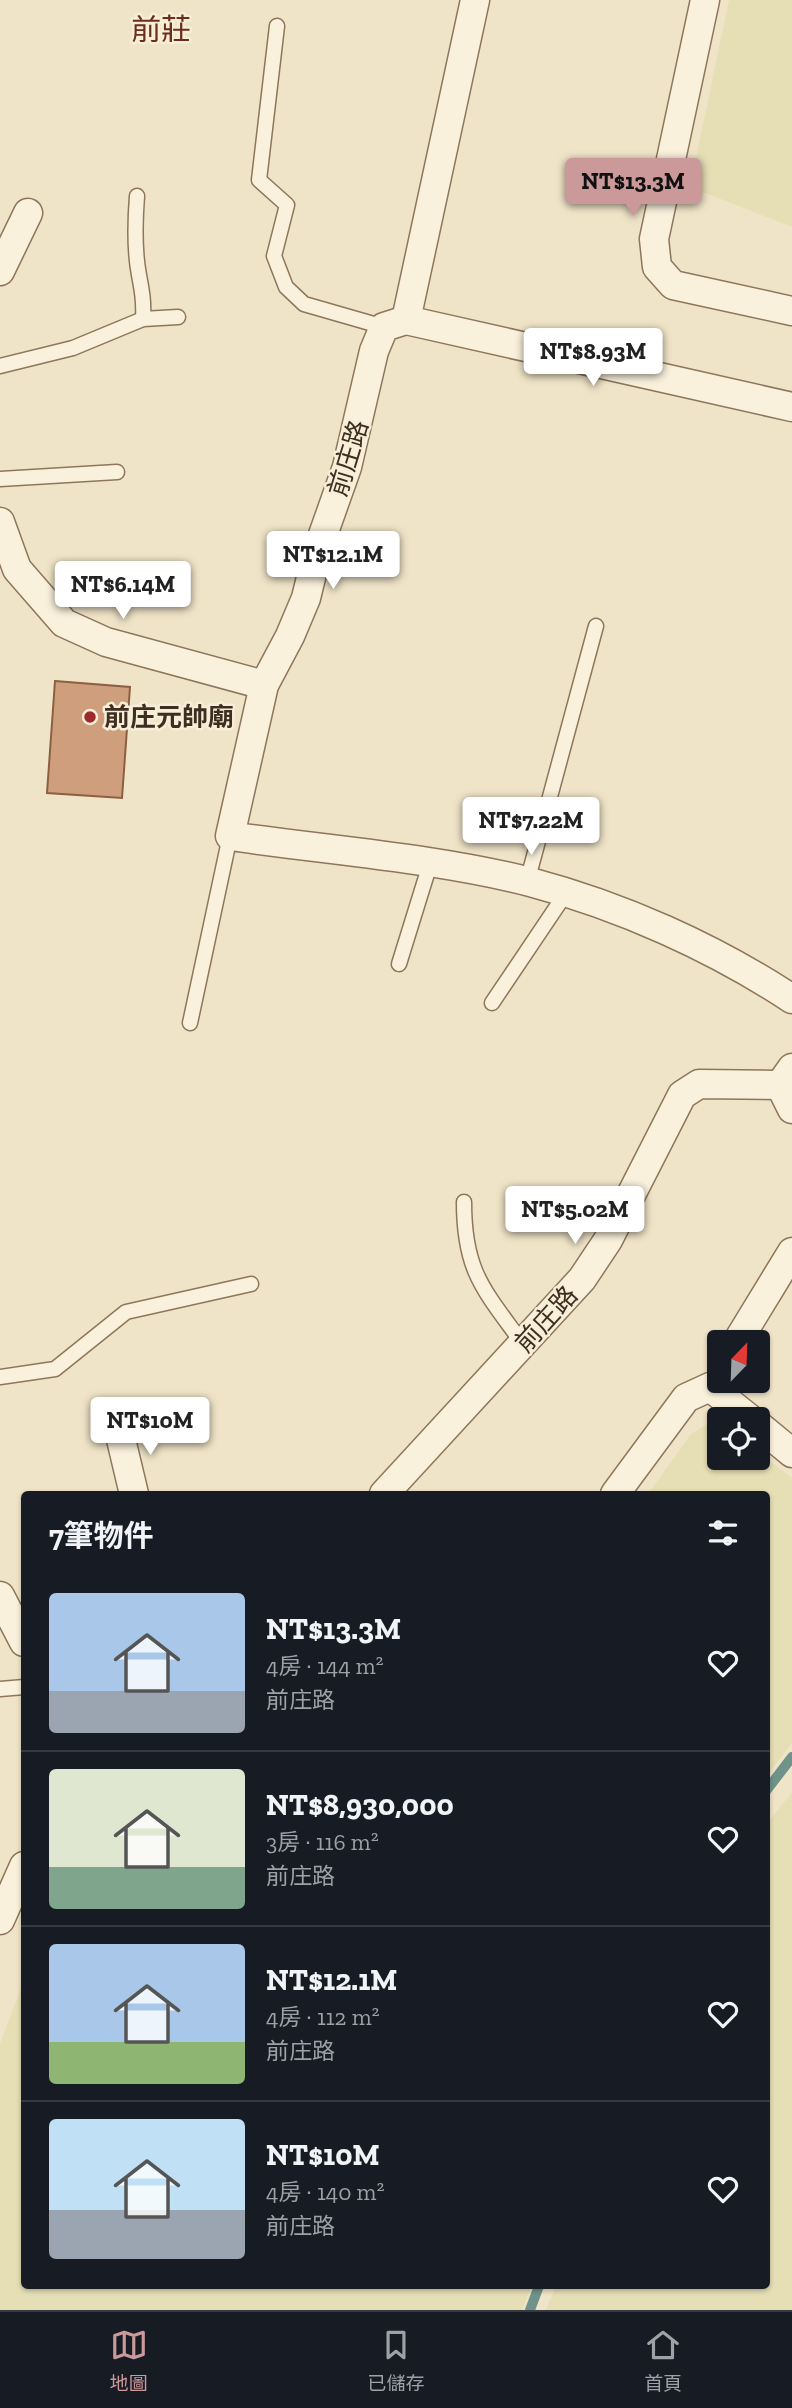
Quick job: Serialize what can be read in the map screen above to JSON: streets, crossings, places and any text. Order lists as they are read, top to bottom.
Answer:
{
  "streets": {
    "street": ["前庄路"]
  },
  "districts": ["前莊"],
  "places": ["前庄元帥廟"],
  "north": "top right",
  "page": {
    "price": [
      "NT$13.3M",
      "NT$8.93M",
      "NT$12.1M",
      "NT$6.14M",
      "NT$7.22M",
      "NT$5.02M",
      "NT$10M"
    ],
    "heading": "7筆物件",
    "list": [
      {
        "name": "NT$13.3M",
        "note": "4房 · 144 m² · 前庄路"
      },
      {
        "name": "NT$8,930,000",
        "note": "3房 · 116 m² · 前庄路"
      },
      {
        "name": "NT$12.1M",
        "note": "4房 · 112 m² · 前庄路"
      },
      {
        "name": "NT$10M",
        "note": "4房 · 140 m² · 前庄路"
      }
    ],
    "tabs": ["地圖", "已儲存", "首頁"]
  }
}
